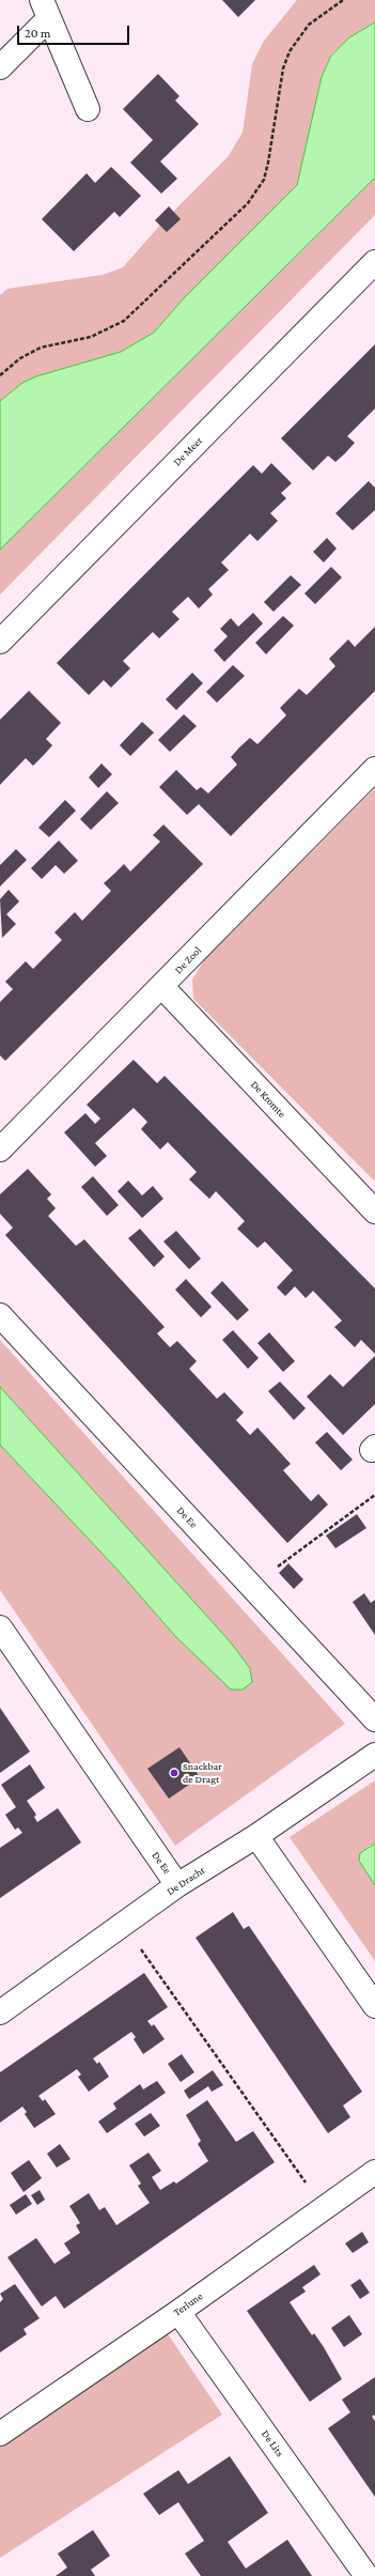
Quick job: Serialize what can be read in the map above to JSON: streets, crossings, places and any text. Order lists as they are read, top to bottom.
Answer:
{
  "streets": {
    "street": [
      "De Meer",
      "De Zool",
      "De Kromte",
      "De Ee",
      "De Dracht",
      "Terlune",
      "De Lits"
    ]
  },
  "crossings": [
    ["De Zool", "De Kromte"],
    ["De Ee", "De Dracht"],
    ["Terlune", "De Lits"]
  ],
  "places": ["Snackbar de Dragt"],
  "scale_bar": "20 m"
}
